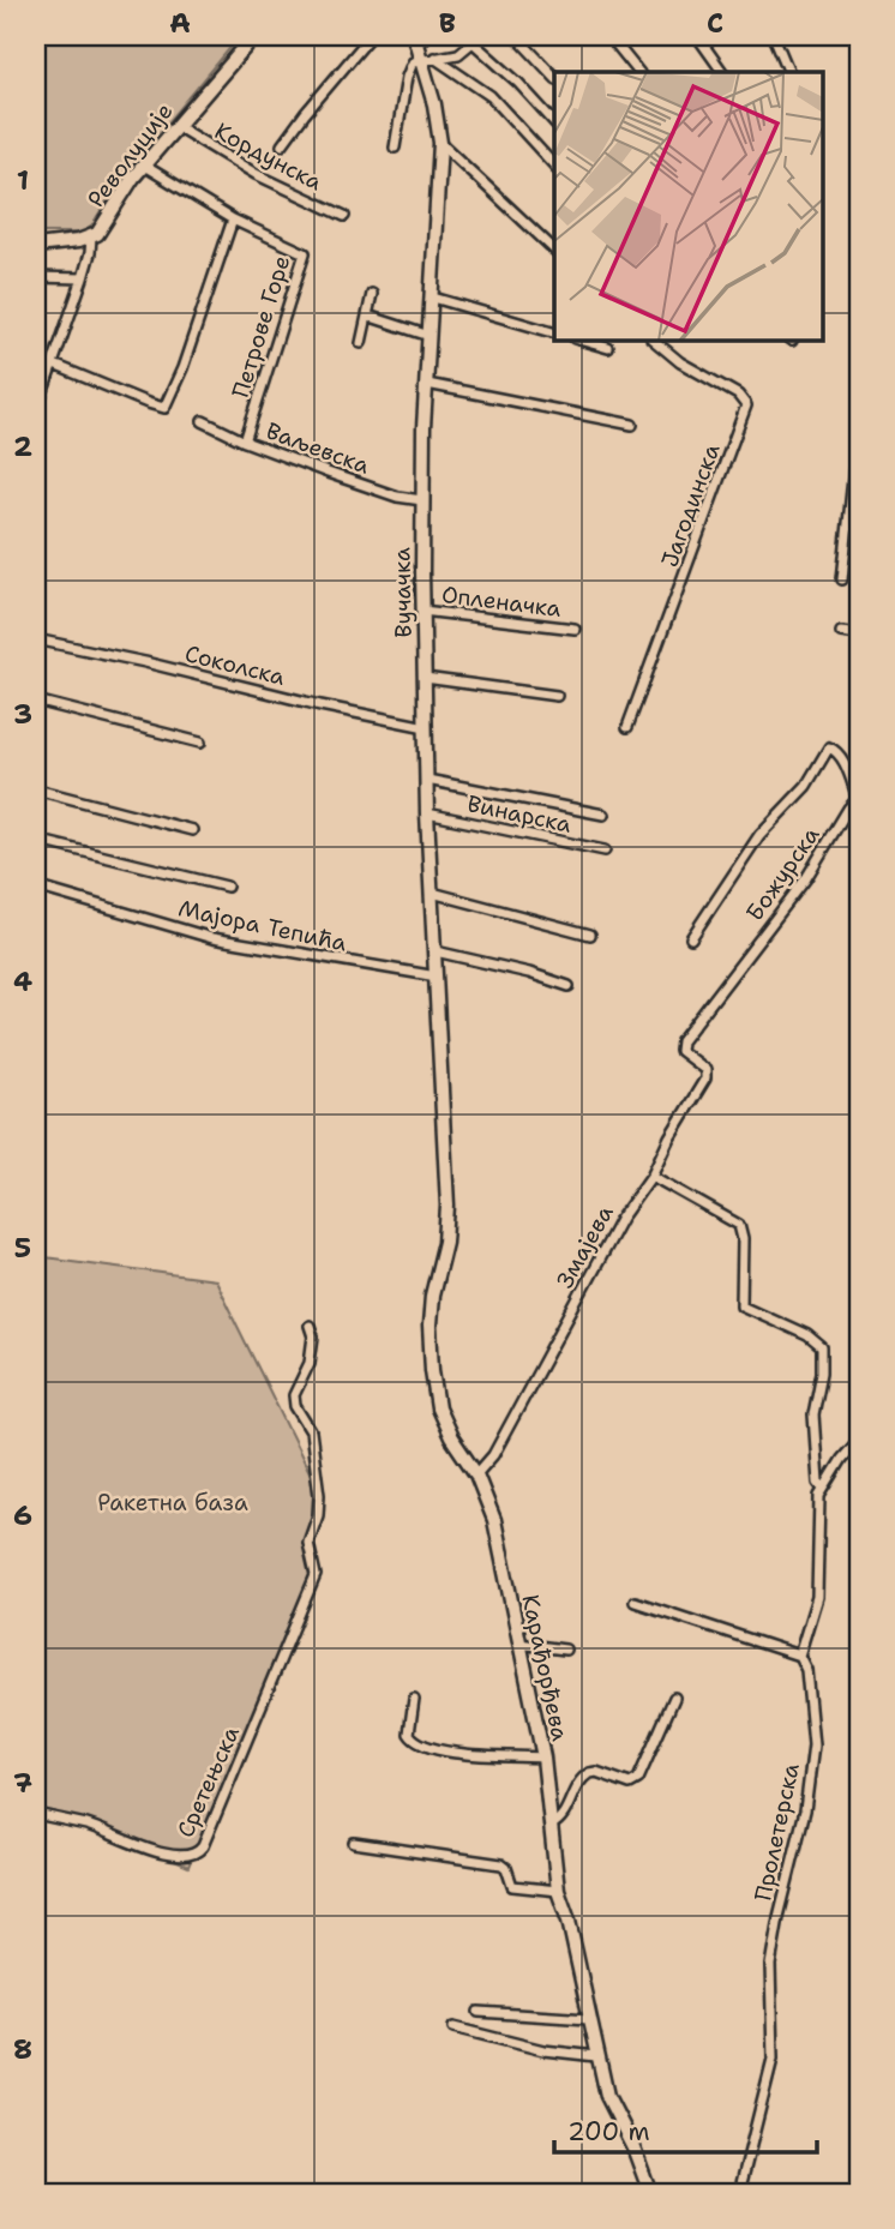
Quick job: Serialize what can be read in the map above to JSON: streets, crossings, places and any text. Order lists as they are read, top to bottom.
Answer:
{
  "streets": {
    "street": [
      "Револуције",
      "Кордунска",
      "Петрове Горе",
      "Ваљевска",
      "Јагодинска",
      "Вучачка",
      "Опленачка",
      "Соколска",
      "Винарска",
      "Божурска",
      "Мајора Тепића",
      "Змајева",
      "Карађорђева",
      "Сретењска",
      "Пролетерска"
    ]
  },
  "crossings": [
    ["Револуције", "Кордунска"],
    ["Револуције", "Петрове Горе"],
    ["Петрове Горе", "Ваљевска"],
    ["Ваљевска", "Вучачка"],
    ["Вучачка", "Опленачка"],
    ["Вучачка", "Соколска"],
    ["Вучачка", "Винарска"],
    ["Вучачка", "Мајора Тепића"],
    ["Вучачка", "Карађорђева"],
    ["Божурска", "Змајева"],
    ["Змајева", "Карађорђева"]
  ],
  "parks": ["Ракетна база"],
  "scale_bar": "200 m",
  "grid": {
    "columns": ["A", "B", "C"],
    "rows": [
      "1",
      "2",
      "3",
      "4",
      "5",
      "6",
      "7",
      "8"
    ]
  }
}
